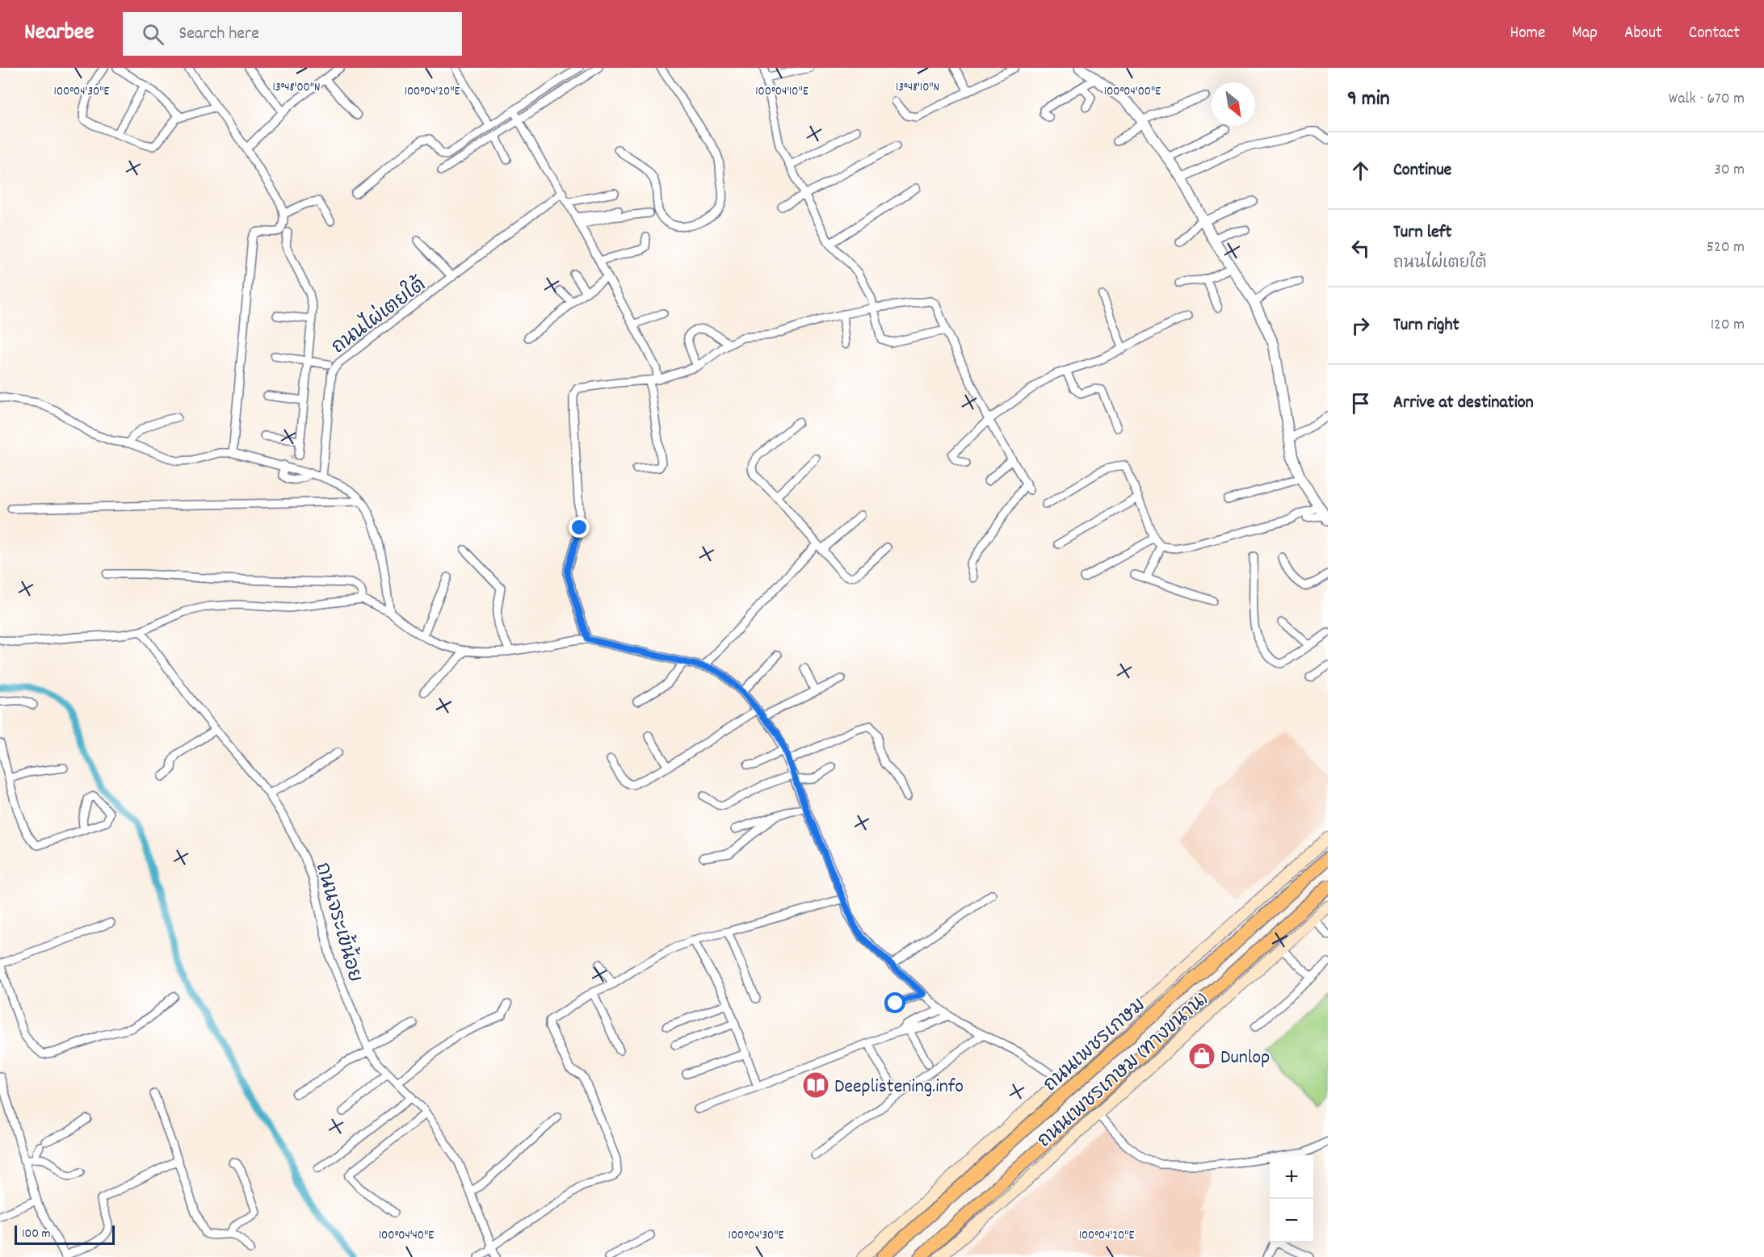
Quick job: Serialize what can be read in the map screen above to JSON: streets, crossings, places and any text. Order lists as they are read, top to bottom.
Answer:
{
  "streets": {
    "highway": ["ถนนเพชรเกษม"],
    "main road": ["ถนนเพชรเกษม (ทางขนาน)"],
    "street": ["ถนนไผ่เตยใต้", "ถนนจระเข้น้อย"]
  },
  "places": {
    "shop": ["Dunlop"],
    "library": ["Deeplistening.info"]
  },
  "scale_bar": "100 m",
  "north": "bottom right",
  "page": {
    "header": "Nearbee",
    "search": "Search here",
    "nav": [
      "Home",
      "Map",
      "About",
      "Contact"
    ],
    "heading": ["9 min", "Walk · 670 m"],
    "list": [
      ["Continue", "30 m"],
      ["Turn left", "ถนนไผ่เตยใต้", "520 m"],
      ["Turn right", "120 m"],
      "Arrive at destination"
    ],
    "map_buttons": ["+", "−"],
    "scale": "100 m"
  },
  "coordinates": [
    "13°48'00\"N",
    "13°48'10\"N",
    "100°04'30\"E",
    "100°04'20\"E",
    "100°04'10\"E",
    "100°04'00\"E",
    "100°04'40\"E"
  ]
}
